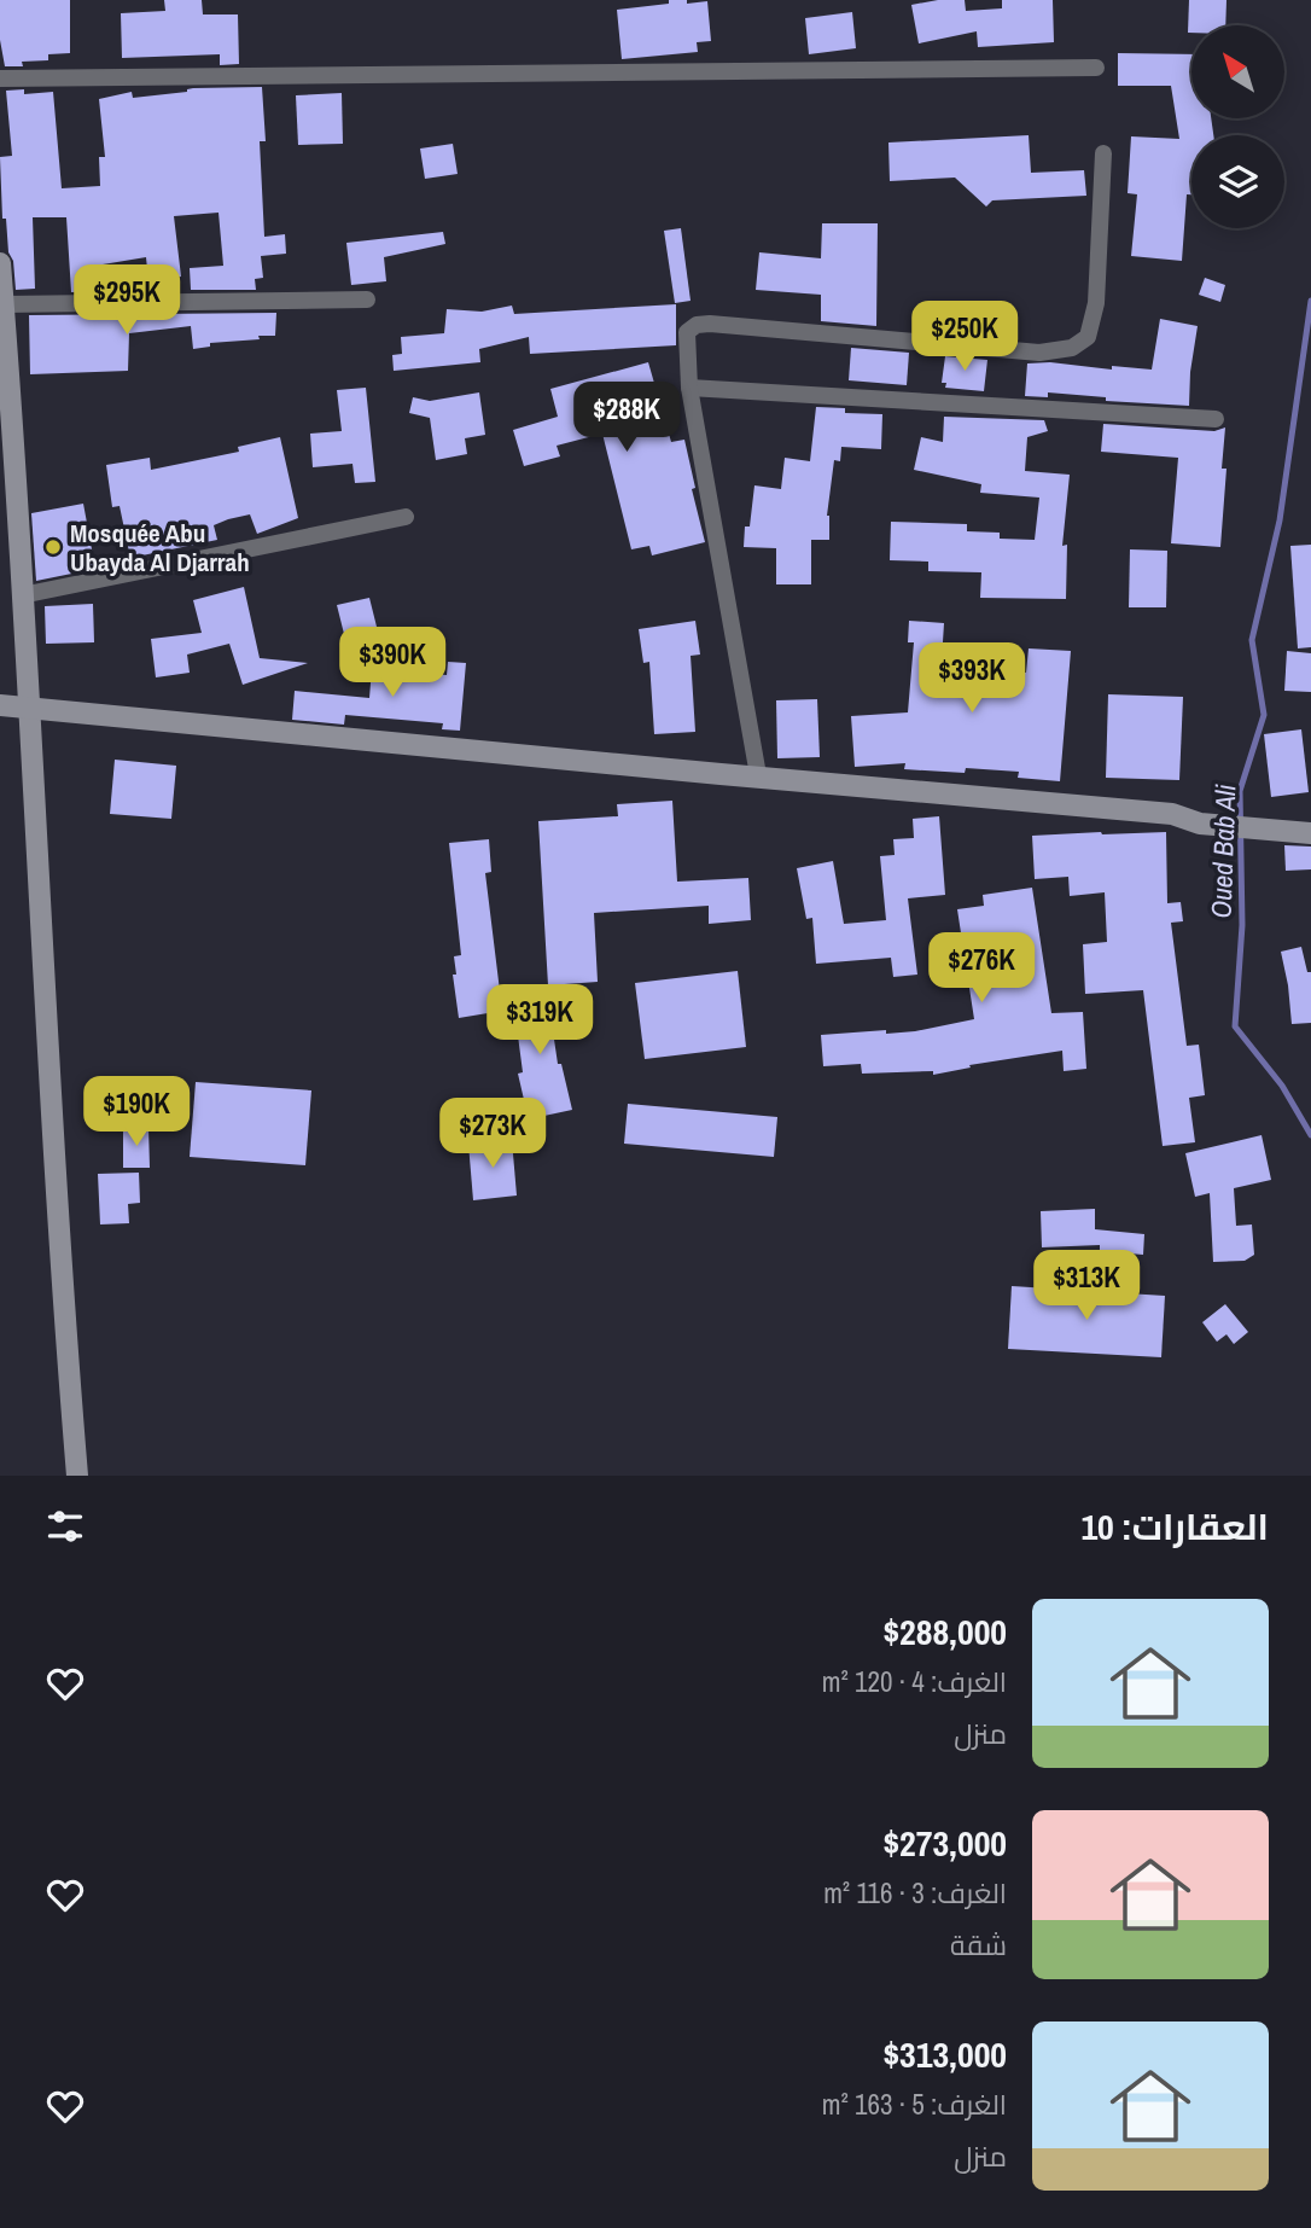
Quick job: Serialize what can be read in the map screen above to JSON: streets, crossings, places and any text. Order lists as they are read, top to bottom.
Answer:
{
  "water": ["Oued Bab Ali"],
  "places": ["Mosquée Abu Ubayda Al Djarrah"],
  "north": "top left",
  "page": {
    "price": [
      "$295K",
      "$250K",
      "$288K",
      "$390K",
      "$393K",
      "$276K",
      "$319K",
      "$190K",
      "$273K",
      "$313K"
    ],
    "heading": "العقارات: 10",
    "list": [
      {
        "name": "$288,000",
        "note": "الغرف: 4 · 120 m² · منزل"
      },
      {
        "name": "$273,000",
        "note": "الغرف: 3 · 116 m² · شقة"
      },
      {
        "name": "$313,000",
        "note": "الغرف: 5 · 163 m² · منزل"
      }
    ]
  }
}
